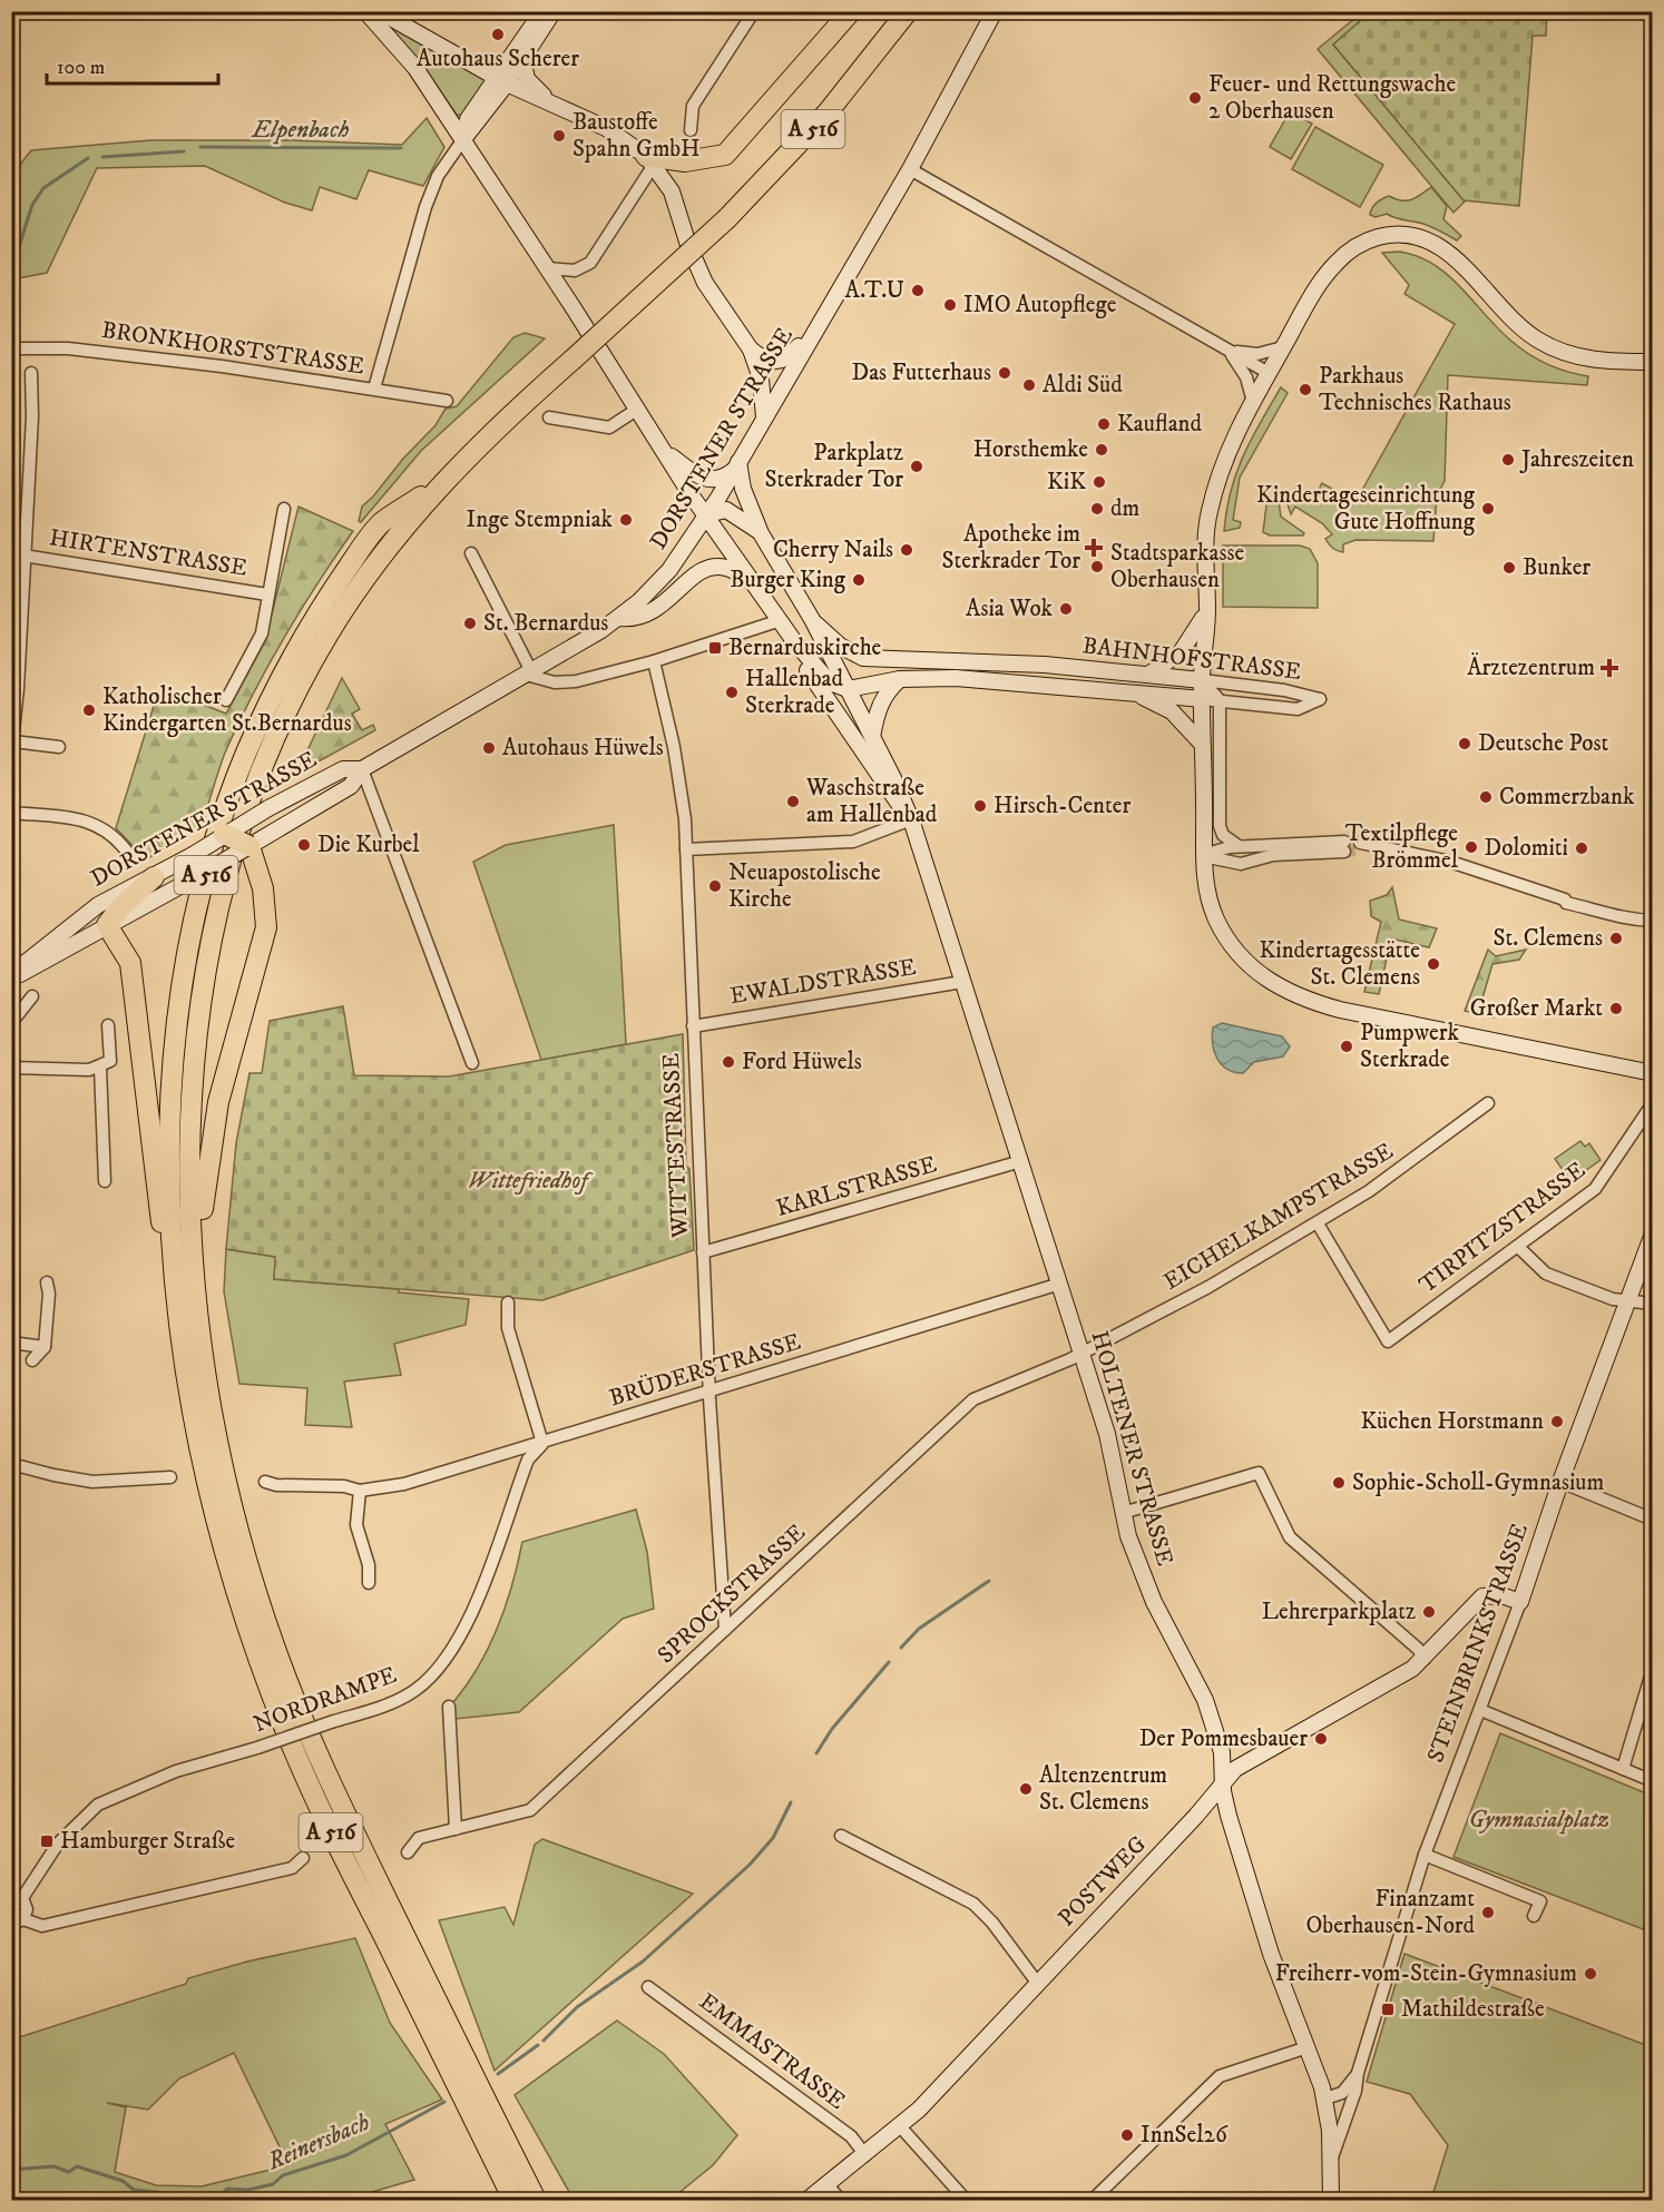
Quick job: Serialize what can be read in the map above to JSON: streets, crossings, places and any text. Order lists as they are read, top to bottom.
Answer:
{
  "streets": {
    "highway": ["A 516"],
    "main road": [
      "DORSTENER STRASSE",
      "BAHNHOFSTRASSE",
      "HOLTENER STRASSE",
      "STEINBRINKSTRASSE",
      "POSTWEG"
    ],
    "street": [
      "BRONKHORSTSTRASSE",
      "HIRTENSTRASSE",
      "EWALDSTRASSE",
      "WITTESTRASSE",
      "KARLSTRASSE",
      "EICHELKAMPSTRASSE",
      "TIRPITZSTRASSE",
      "BRÜDERSTRASSE",
      "SPROCKSTRASSE",
      "NORDRAMPE",
      "EMMASTRASSE"
    ]
  },
  "crossings": [
    ["DORSTENER STRASSE", "HOLTENER STRASSE"],
    ["BAHNHOFSTRASSE", "HOLTENER STRASSE"],
    ["EWALDSTRASSE", "WITTESTRASSE"],
    ["EWALDSTRASSE", "HOLTENER STRASSE"],
    ["WITTESTRASSE", "KARLSTRASSE"],
    ["WITTESTRASSE", "BRÜDERSTRASSE"],
    ["WITTESTRASSE", "SPROCKSTRASSE"],
    ["KARLSTRASSE", "HOLTENER STRASSE"],
    ["EICHELKAMPSTRASSE", "TIRPITZSTRASSE"],
    ["EICHELKAMPSTRASSE", "HOLTENER STRASSE"],
    ["EICHELKAMPSTRASSE", "SPROCKSTRASSE"],
    ["BRÜDERSTRASSE", "HOLTENER STRASSE"],
    ["BRÜDERSTRASSE", "NORDRAMPE"],
    ["HOLTENER STRASSE", "SPROCKSTRASSE"],
    ["HOLTENER STRASSE", "STEINBRINKSTRASSE"],
    ["HOLTENER STRASSE", "POSTWEG"],
    ["STEINBRINKSTRASSE", "POSTWEG"],
    ["POSTWEG", "EMMASTRASSE"]
  ],
  "water": ["Elpenbach", "Reinersbach"],
  "parks": ["Wittefriedhof", "Gymnasialplatz"],
  "places": {
    "other": [
      "Autohaus Scherer",
      "Feuer- und Rettungswache 2 Oberhausen",
      "Baustoffe Spahn GmbH",
      "A.T.U",
      "IMO Autopflege",
      "Das Futterhaus",
      "Aldi Süd",
      "Parkhaus Technisches Rathaus",
      "Kaufland",
      "Horsthemke",
      "Jahreszeiten",
      "Parkplatz Sterkrader Tor",
      "KiK",
      "dm",
      "Kindertageseinrichtung Gute Hoffnung",
      "Inge Stempniak",
      "Cherry Nails",
      "Stadtsparkasse Oberhausen",
      "Bunker",
      "Burger King",
      "Asia Wok",
      "St. Bernardus",
      "Hallenbad Sterkrade",
      "Katholischer Kindergarten St.Bernardus",
      "Deutsche Post",
      "Autohaus Hüwels",
      "Commerzbank",
      "Waschstraße am Hallenbad",
      "Hirsch-Center",
      "Die Kurbel",
      "Textilpflege Brömmel",
      "Dolomiti",
      "Neuapostolische Kirche",
      "St. Clemens",
      "Kindertagesstätte St. Clemens",
      "Großer Markt",
      "Pumpwerk Sterkrade",
      "Ford Hüwels",
      "Küchen Horstmann",
      "Sophie-Scholl-Gymnasium",
      "Lehrerparkplatz",
      "Der Pommesbauer",
      "Altenzentrum St. Clemens",
      "Finanzamt Oberhausen-Nord",
      "Freiherr-vom-Stein-Gymnasium",
      "InnSel26"
    ],
    "health": ["Apotheke im Sterkrader Tor", "Ärztezentrum"],
    "transit": ["Bernarduskirche", "Hamburger Straße", "Mathildestraße"]
  },
  "scale_bar": "100 m"
}
